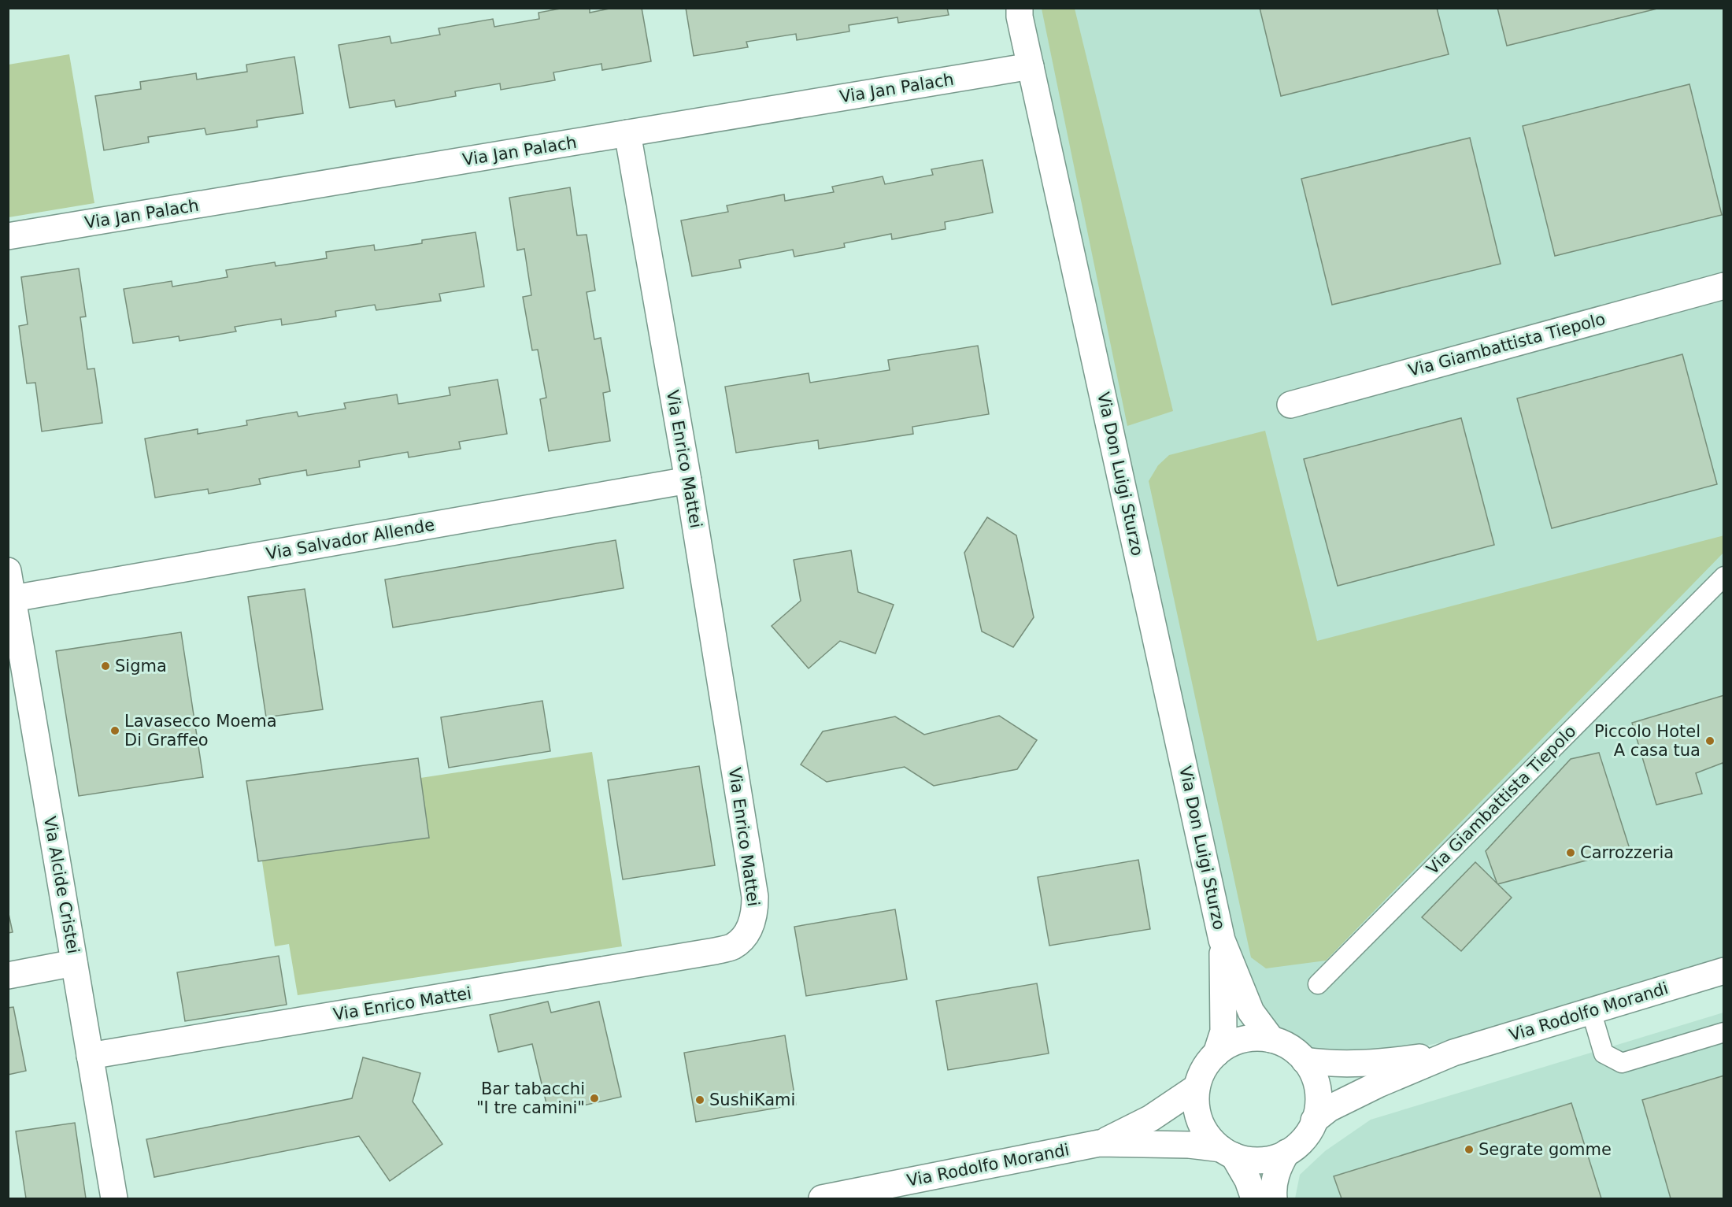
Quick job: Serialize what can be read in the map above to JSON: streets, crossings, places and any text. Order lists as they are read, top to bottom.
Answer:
{
  "streets": {
    "street": [
      "Via Jan Palach",
      "Via Giambattista Tiepolo",
      "Via Enrico Mattei",
      "Via Don Luigi Sturzo",
      "Via Salvador Allende",
      "Via Alcide Cristei",
      "Via Rodolfo Morandi"
    ]
  },
  "crossings": [
    ["Via Jan Palach", "Via Enrico Mattei"],
    ["Via Jan Palach", "Via Don Luigi Sturzo"],
    ["Via Enrico Mattei", "Via Salvador Allende"],
    ["Via Enrico Mattei", "Via Alcide Cristei"],
    ["Via Don Luigi Sturzo", "Via Rodolfo Morandi"],
    ["Via Salvador Allende", "Via Alcide Cristei"]
  ],
  "places": [
    "Sigma",
    "Lavasecco Moema Di Graffeo",
    "Piccolo Hotel A casa tua",
    "Carrozzeria",
    "Bar tabacchi \"I tre camini\"",
    "SushiKami",
    "Segrate gomme"
  ]
}
